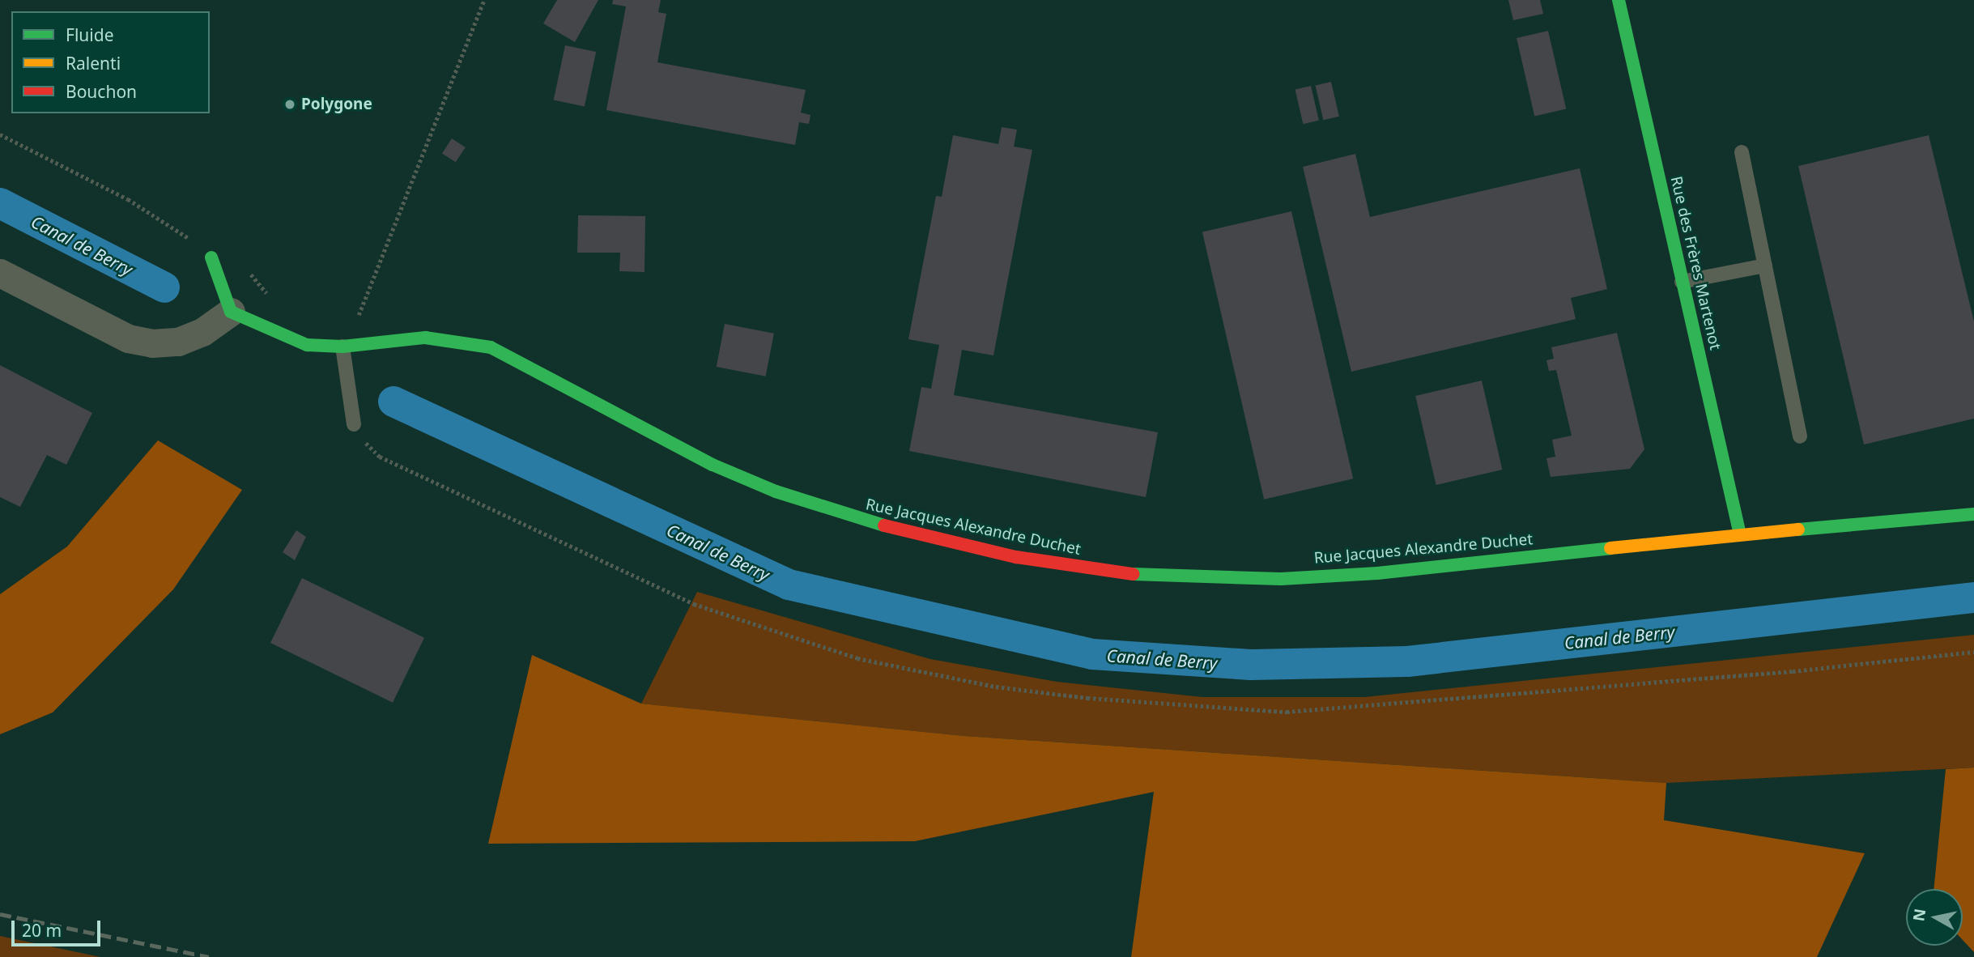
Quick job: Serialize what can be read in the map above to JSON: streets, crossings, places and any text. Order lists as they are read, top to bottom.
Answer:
{
  "streets": {
    "street": ["Rue des Frères Martenot", "Rue Jacques Alexandre Duchet"]
  },
  "crossings": [
    ["Rue des Frères Martenot", "Rue Jacques Alexandre Duchet"]
  ],
  "water": ["Canal de Berry"],
  "places": ["Polygone"],
  "legend": ["Fluide", "Ralenti", "Bouchon"],
  "scale_bar": "20 m",
  "north": "left"
}
